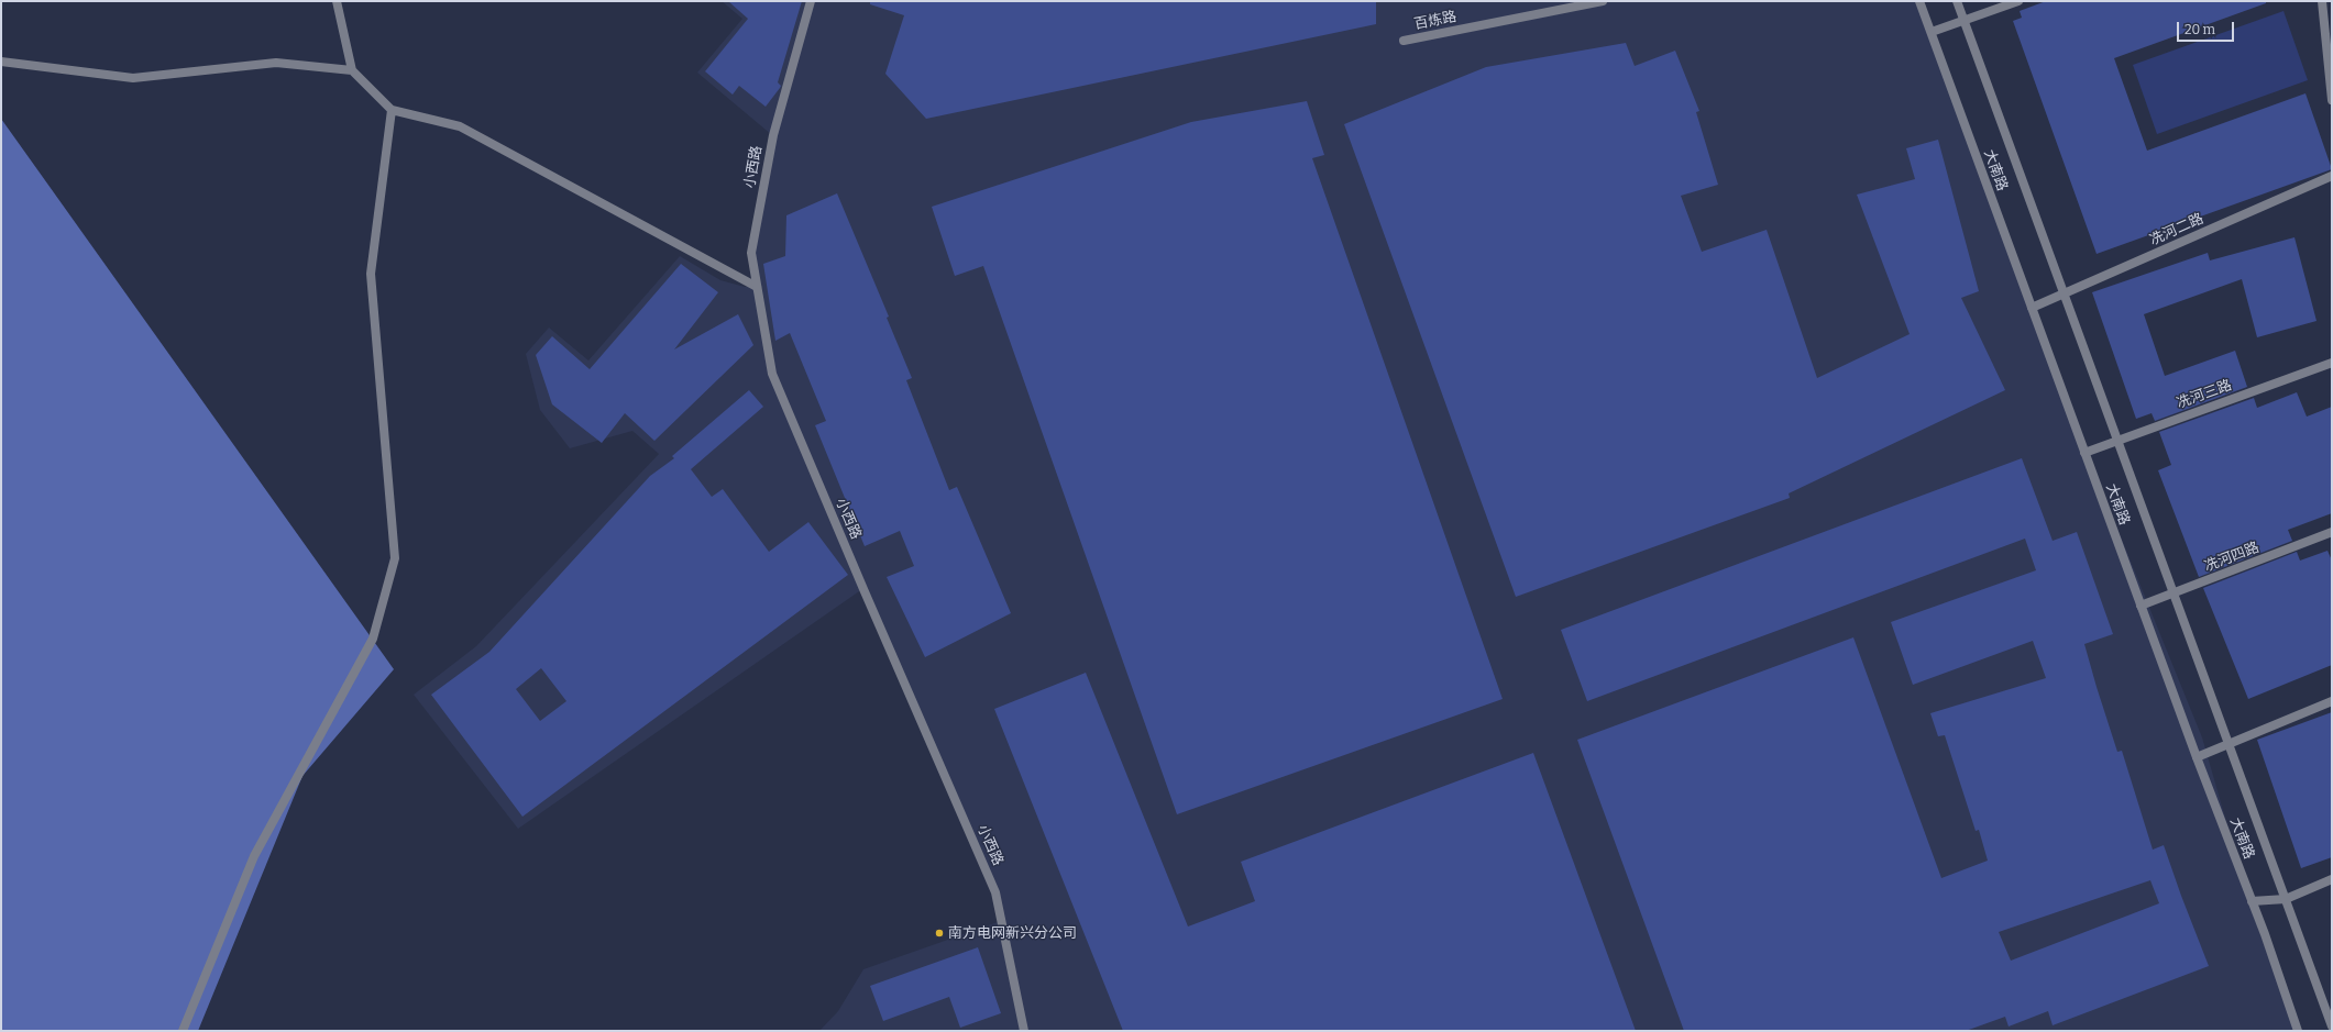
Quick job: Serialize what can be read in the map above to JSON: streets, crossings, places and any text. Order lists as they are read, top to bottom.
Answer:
{
  "streets": {
    "street": [
      "百炼路",
      "小西路",
      "大南路",
      "冼河二路",
      "冼河三路",
      "冼河四路"
    ]
  },
  "crossings": [
    ["大南路", "冼河二路"],
    ["大南路", "冼河三路"],
    ["大南路", "冼河四路"]
  ],
  "places": ["南方电网新兴分公司"],
  "scale_bar": "20 m"
}
